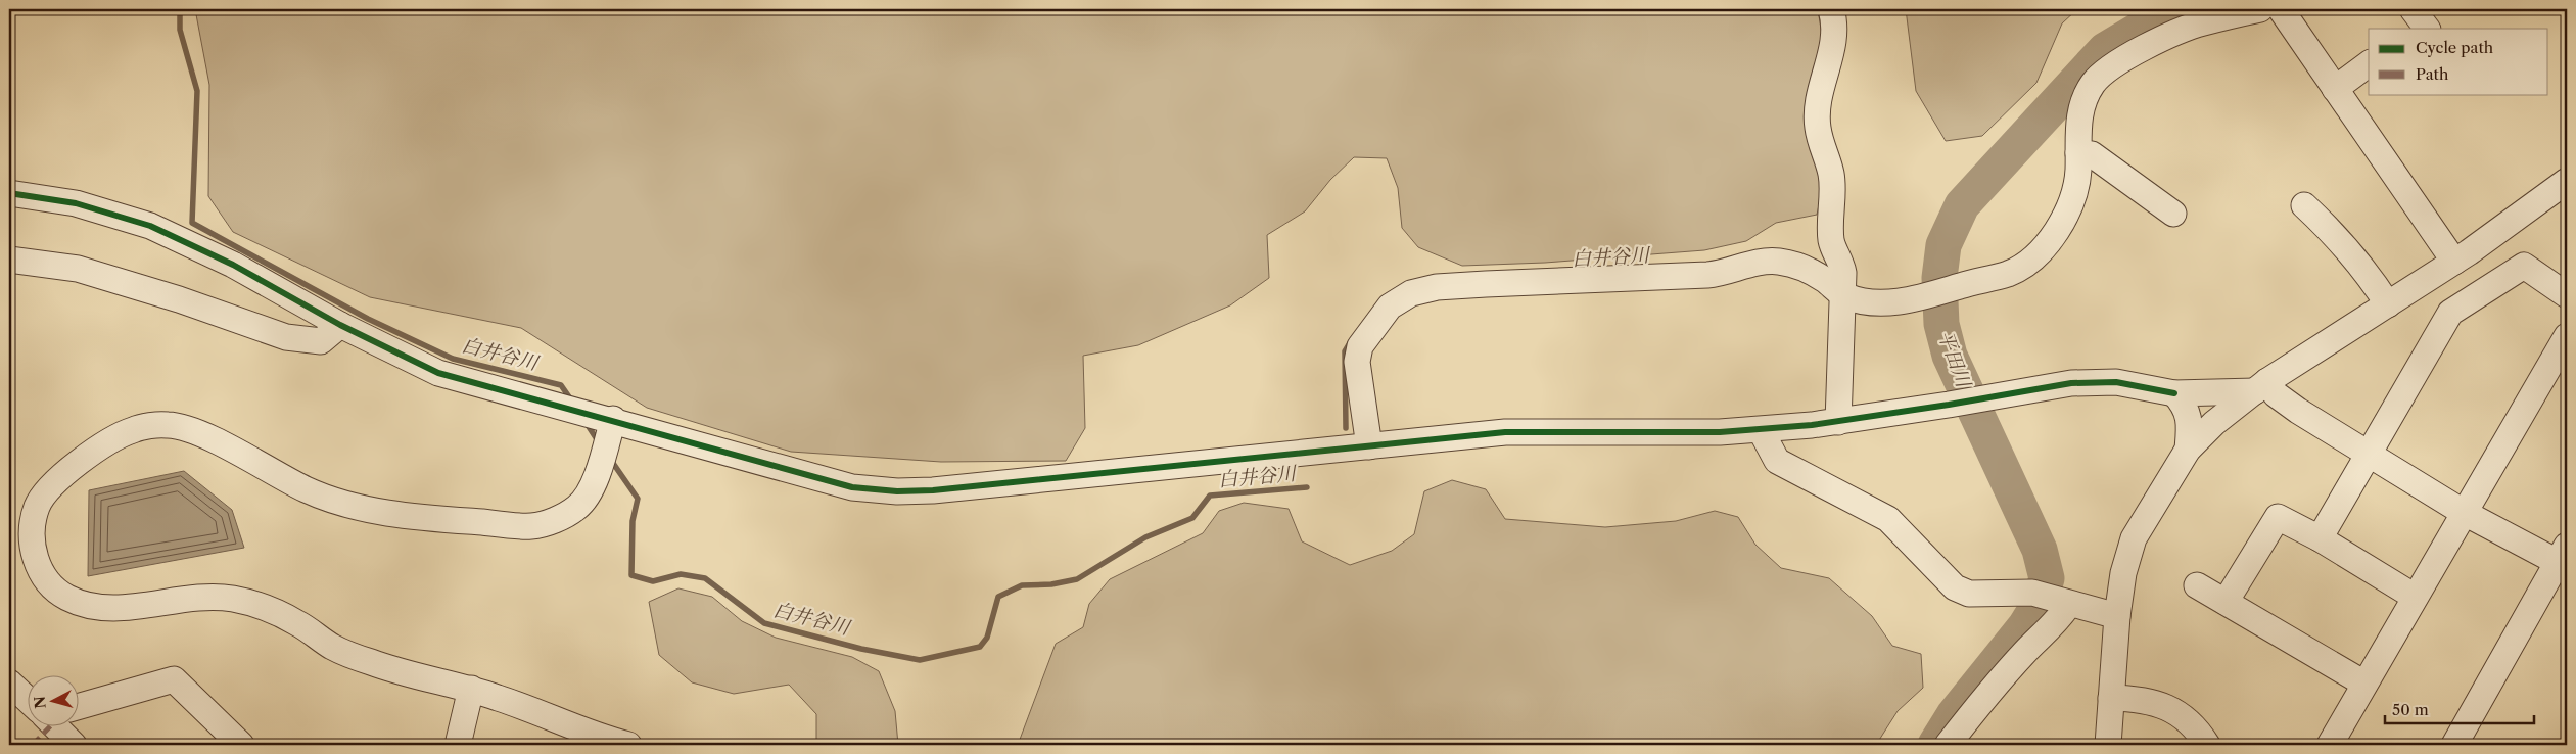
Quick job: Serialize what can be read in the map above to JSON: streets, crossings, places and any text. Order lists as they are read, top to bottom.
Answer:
{
  "water": ["白井谷川", "平田川"],
  "legend": ["Cycle path", "Path"],
  "scale_bar": "50 m",
  "north": "left"
}
